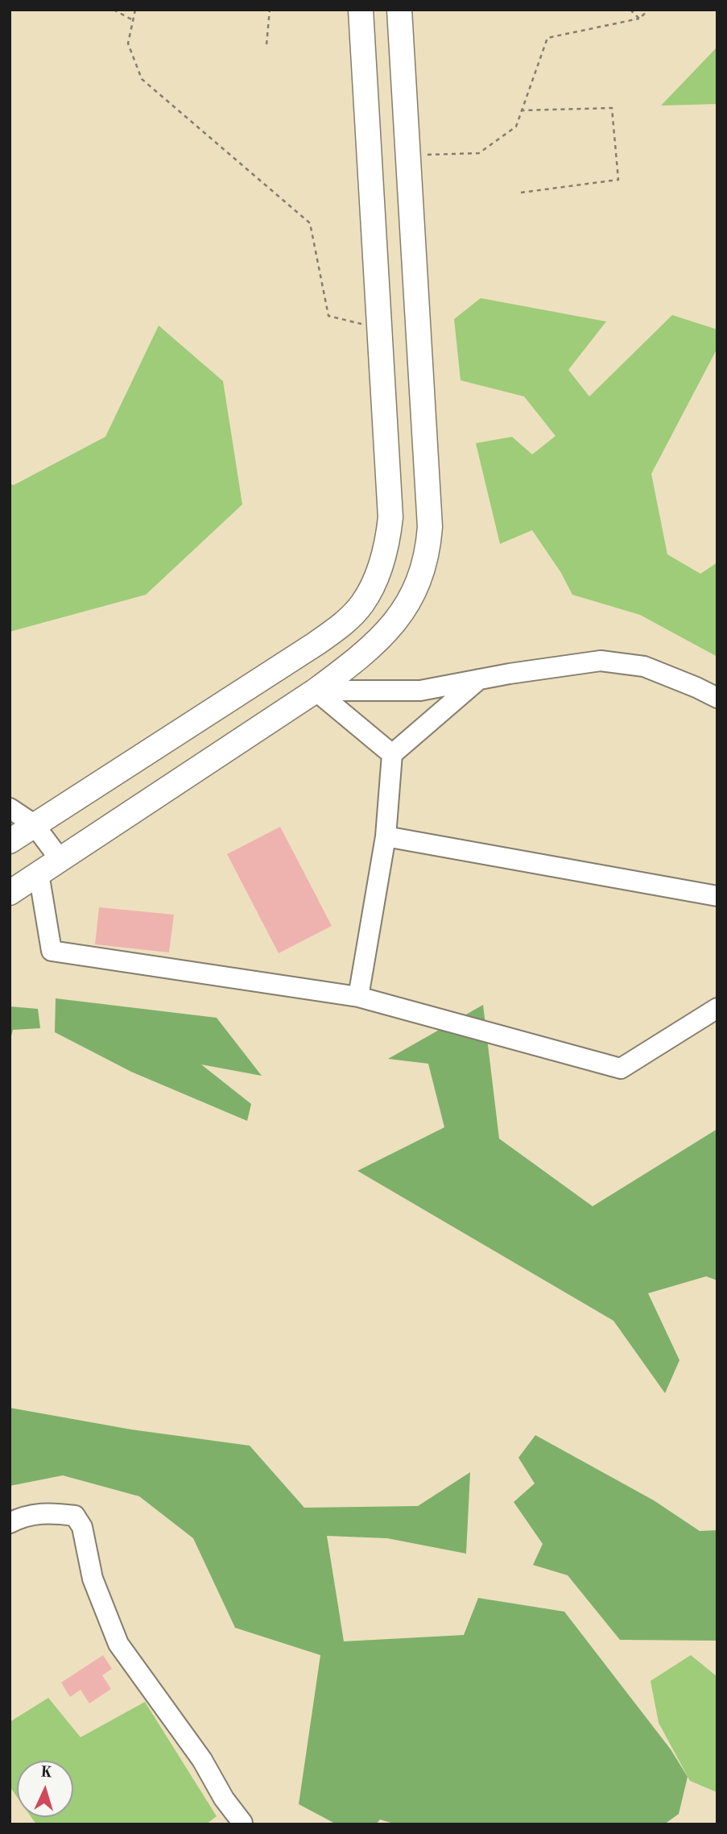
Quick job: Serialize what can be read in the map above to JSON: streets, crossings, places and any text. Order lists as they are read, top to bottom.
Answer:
{
  "north": "top"
}
